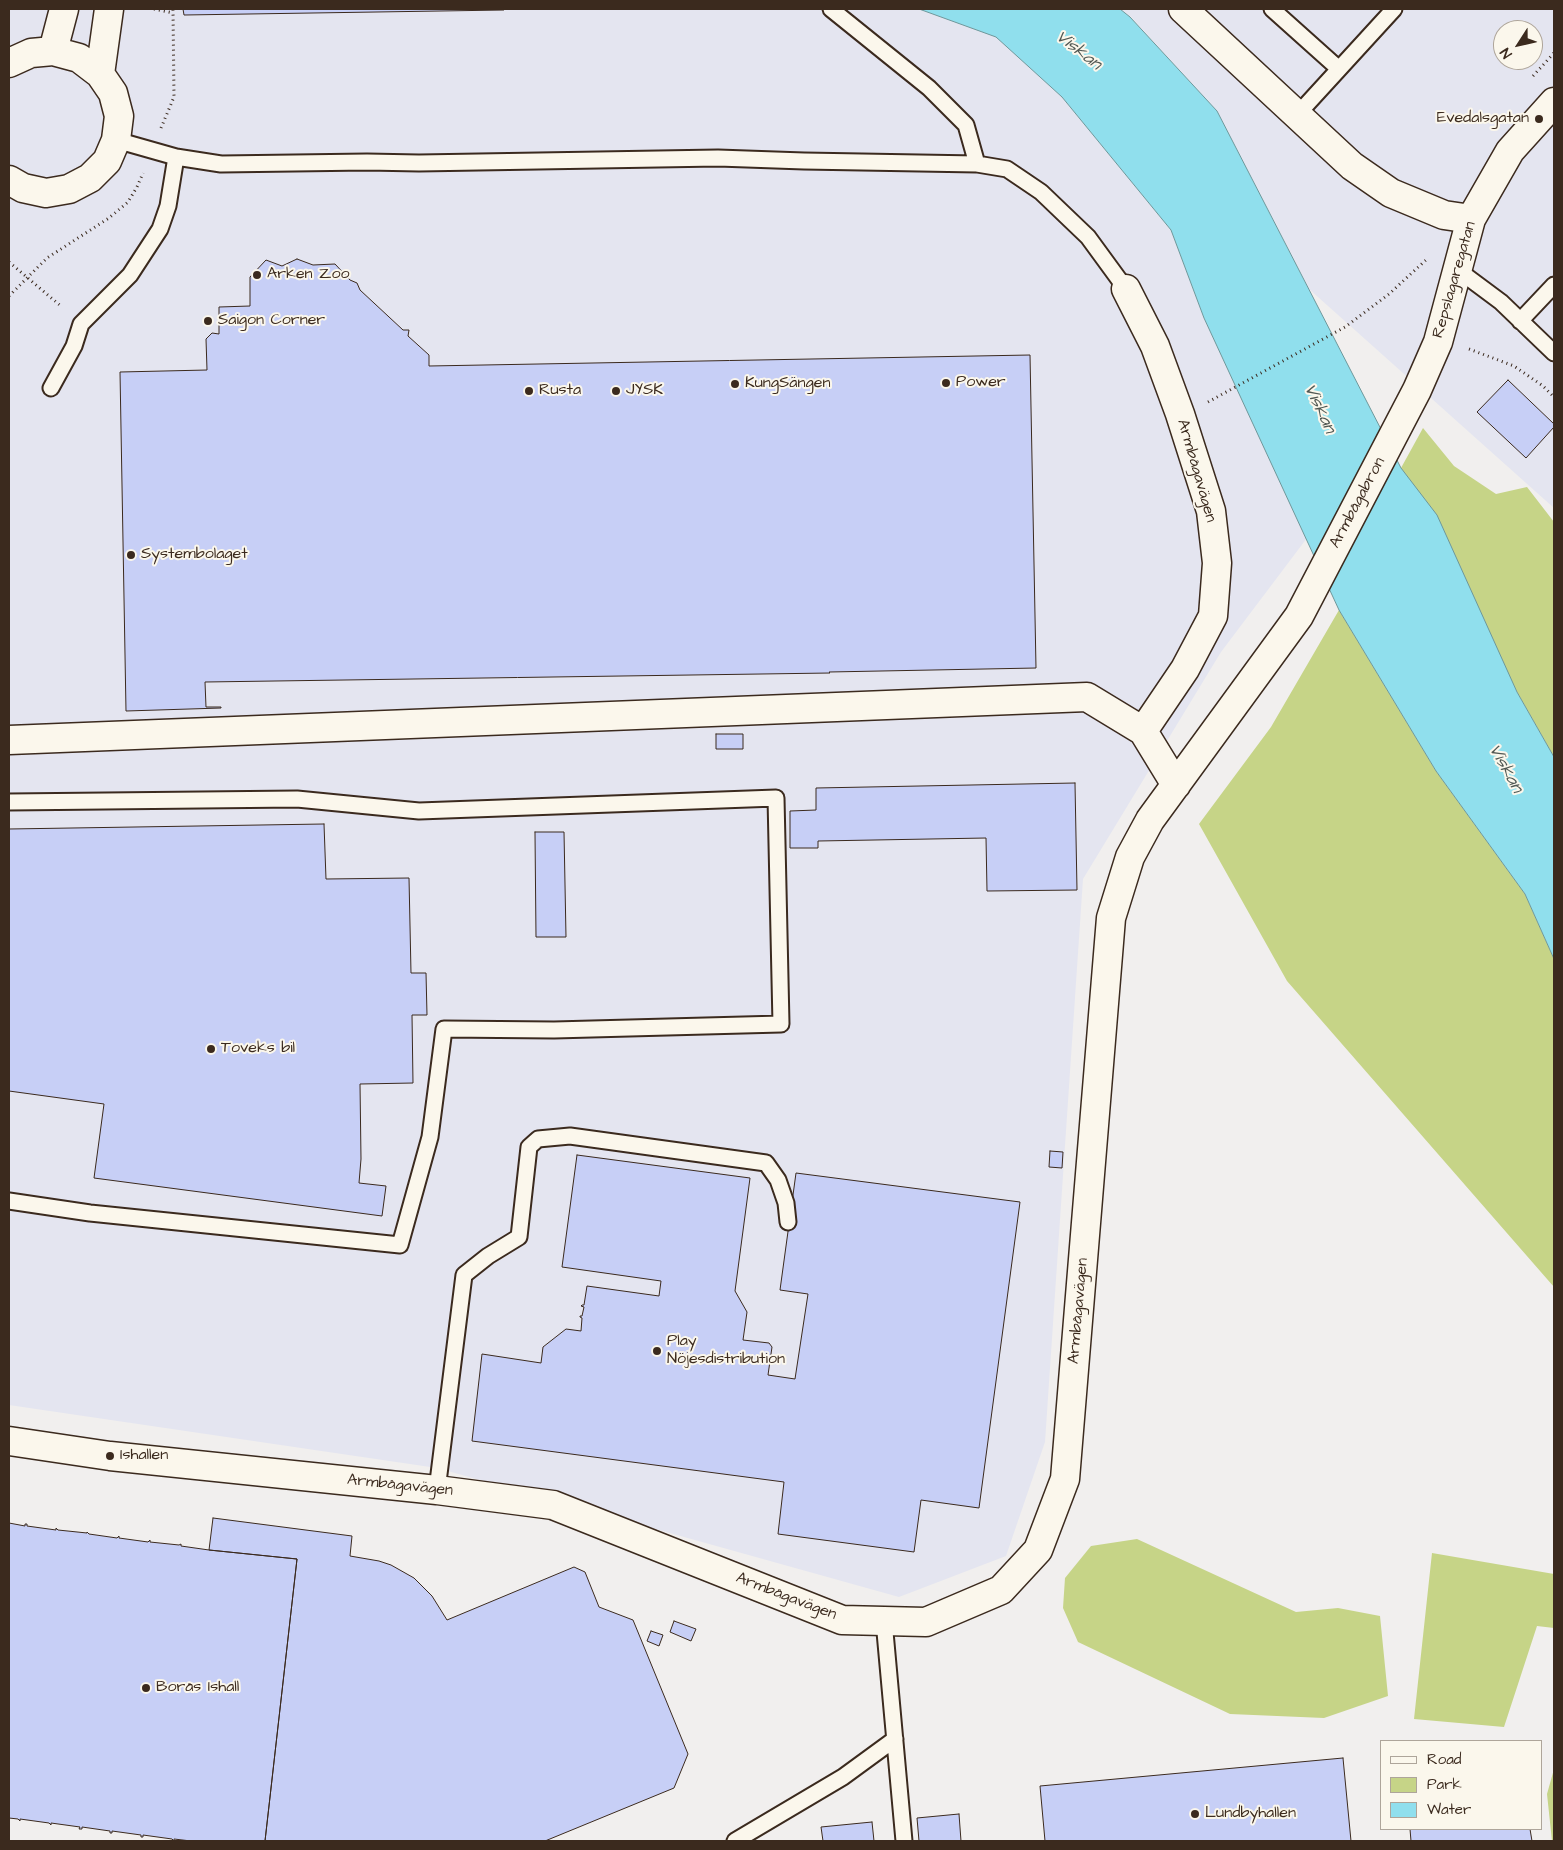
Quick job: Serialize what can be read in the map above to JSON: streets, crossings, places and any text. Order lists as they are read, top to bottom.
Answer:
{
  "streets": {
    "street": ["Repslagaregatan", "Armbågavägen", "Armbågabron"]
  },
  "crossings": [
    ["Repslagaregatan", "Armbågabron"],
    ["Armbågavägen", "Armbågabron"]
  ],
  "water": ["Viskan"],
  "places": [
    "Evedalsgatan",
    "Arken Zoo",
    "Saigon Corner",
    "Power",
    "KungSängen",
    "Rusta",
    "JYSK",
    "Systembolaget",
    "Toveks bil",
    "Play Nöjesdistribution",
    "Ishallen",
    "Borås Ishall",
    "Lundbyhallen"
  ],
  "legend": ["Road", "Park", "Water"],
  "north": "bottom left"
}
